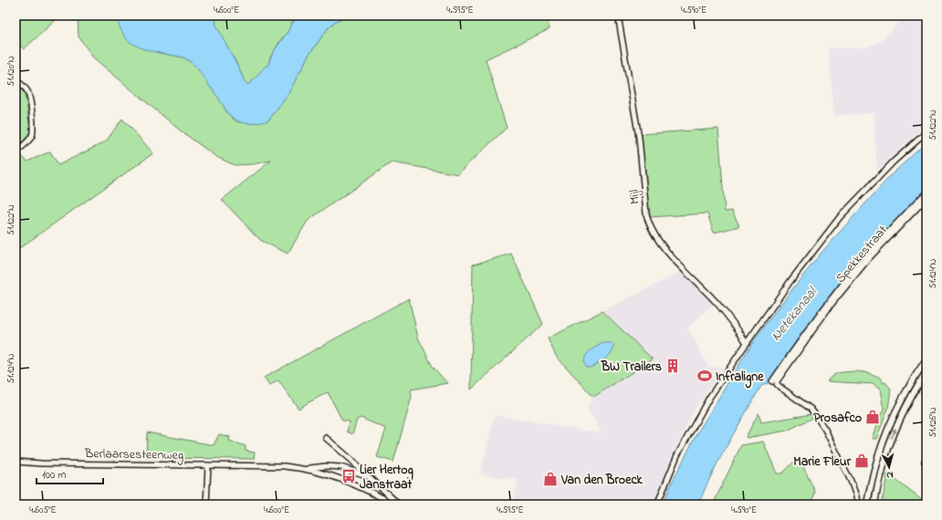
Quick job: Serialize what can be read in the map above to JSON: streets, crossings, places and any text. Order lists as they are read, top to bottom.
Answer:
{
  "streets": {
    "street": ["Mijl", "Spekkestraat", "Berlaarsesteenweg"]
  },
  "water": ["Netekanaal"],
  "places": {
    "building": ["BW Trailers"],
    "sports": ["Infraligne"],
    "shop": ["Prosafco", "Marie Fleur", "Van den Broeck"],
    "bus stop": ["Lier Hertog Janstraat"]
  },
  "scale_bar": "100 m",
  "north": "bottom",
  "coordinates": [
    "4.600°E",
    "4.595°E",
    "4.590°E",
    "51.120°N",
    "51.122°N",
    "51.124°N",
    "51.126°N",
    "4.605°E"
  ]
}
